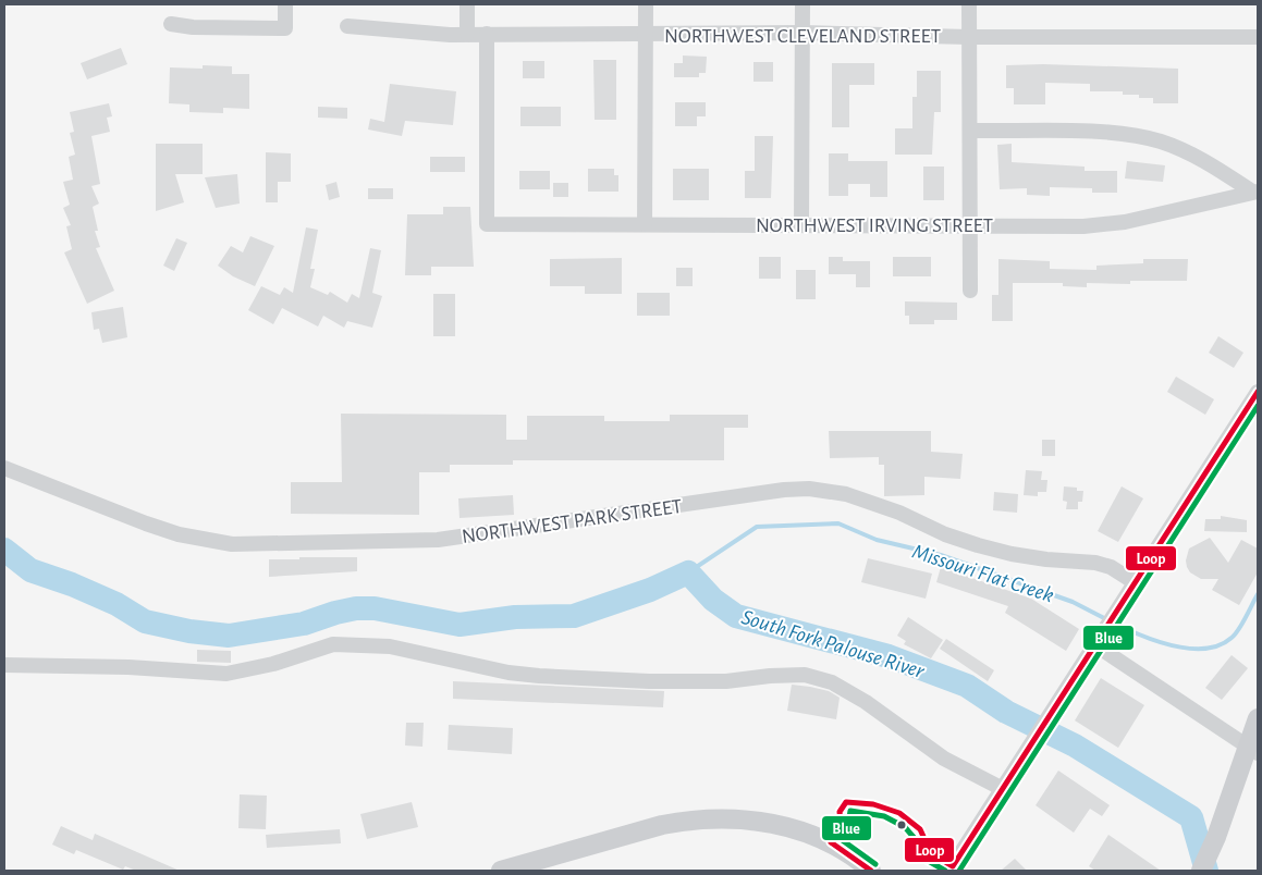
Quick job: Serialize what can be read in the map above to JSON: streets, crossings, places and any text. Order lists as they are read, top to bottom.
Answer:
{
  "streets": {
    "street": ["NORTHWEST CLEVELAND STREET", "NORTHWEST IRVING STREET", "NORTHWEST PARK STREET"]
  },
  "crossings": [
    ["NORTHWEST CLEVELAND STREET", "NORTHWEST IRVING STREET"]
  ],
  "water": ["Missouri Flat Creek", "South Fork Palouse River"],
  "lines": ["transit line Loop", "transit line Blue"]
}
